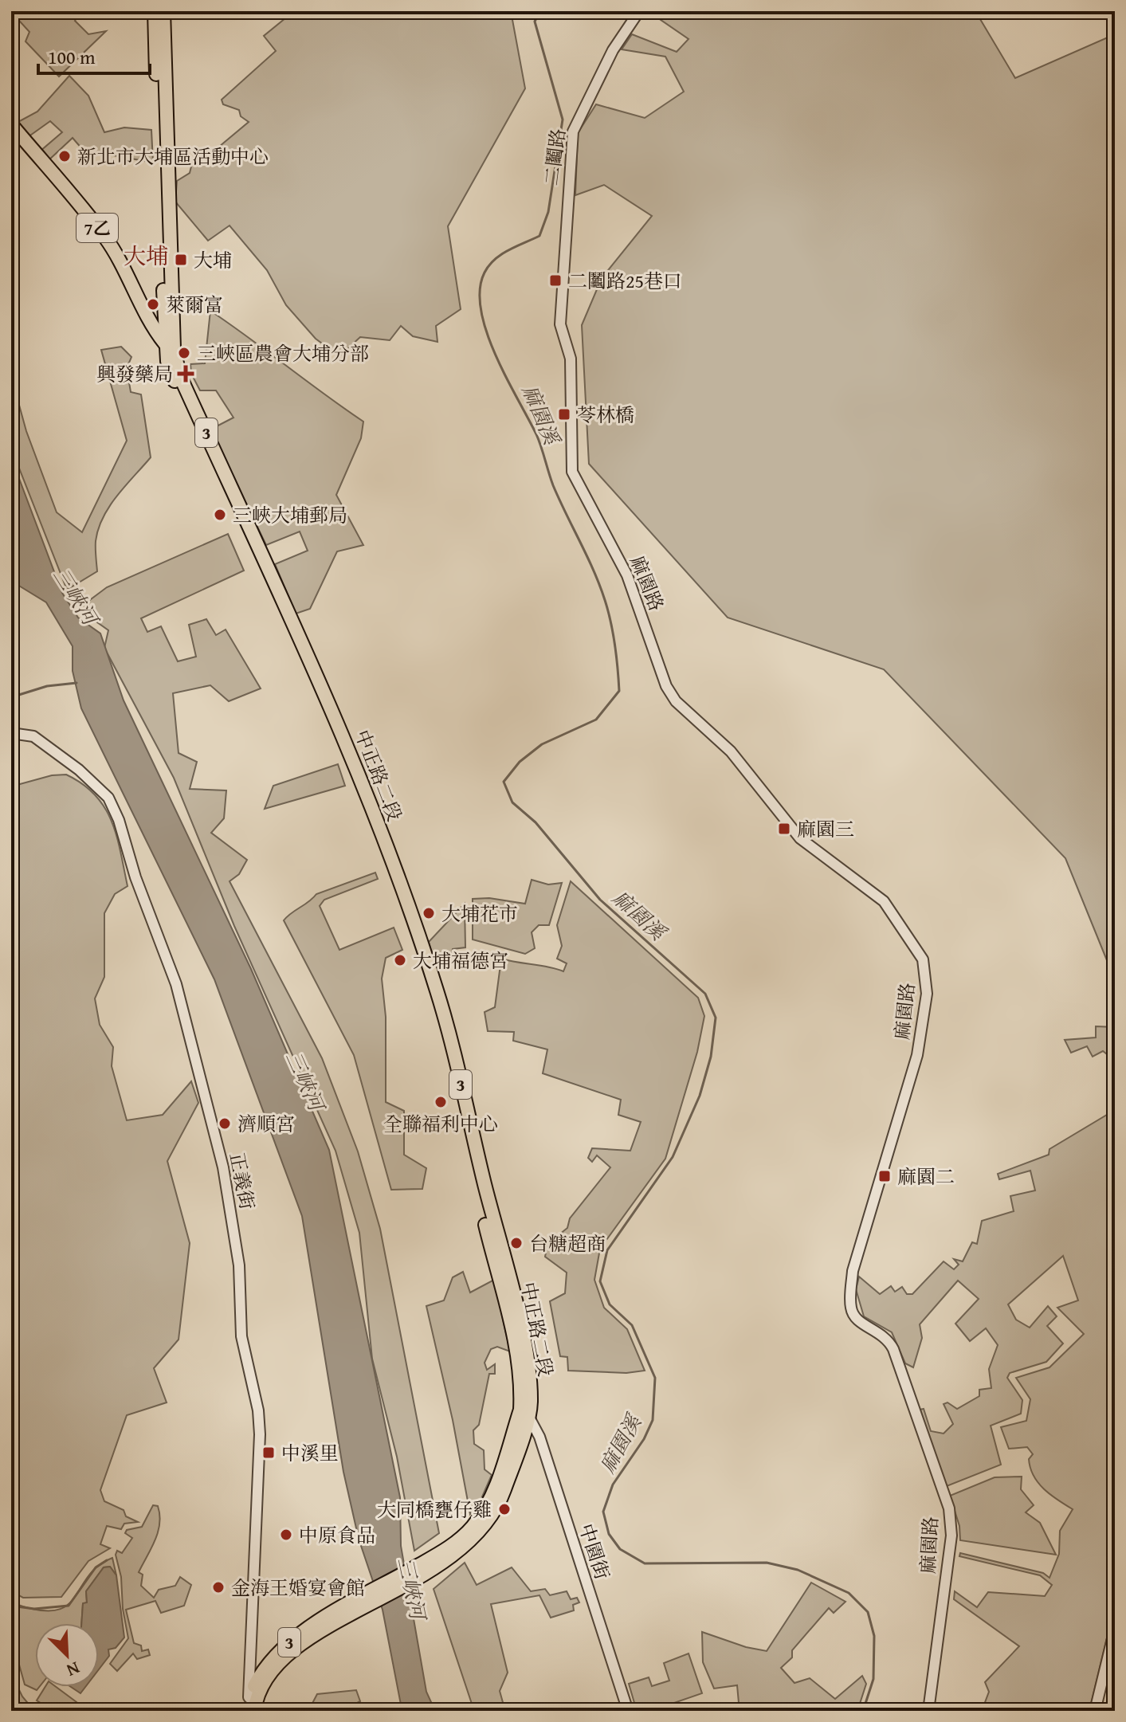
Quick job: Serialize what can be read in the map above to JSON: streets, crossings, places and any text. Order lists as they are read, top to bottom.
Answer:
{
  "streets": {
    "main road": ["7乙", "3", "中正路二段"],
    "street": [
      "二鬮路",
      "麻園路",
      "正義街",
      "中園街"
    ]
  },
  "crossings": [
    ["二鬮路", "麻園路"],
    ["7乙", "中正路二段"],
    ["中正路二段", "正義街"],
    ["中正路二段", "中園街"]
  ],
  "districts": ["大埔"],
  "water": ["麻園溪", "三峽河"],
  "places": {
    "other": [
      "新北市大埔區活動中心",
      "萊爾富",
      "三峽區農會大埔分部",
      "三峽大埔郵局",
      "大埔花市",
      "大埔福德宮",
      "全聯福利中心",
      "濟順宮",
      "台糖超商",
      "大同橋甕仔雞",
      "中原食品",
      "金海王婚宴會館"
    ],
    "transit": [
      "大埔",
      "二鬮路25巷口",
      "苓林橋",
      "麻園三",
      "麻園二",
      "中溪里"
    ],
    "health": ["興發藥局"]
  },
  "scale_bar": "100 m",
  "north": "bottom right"
}
